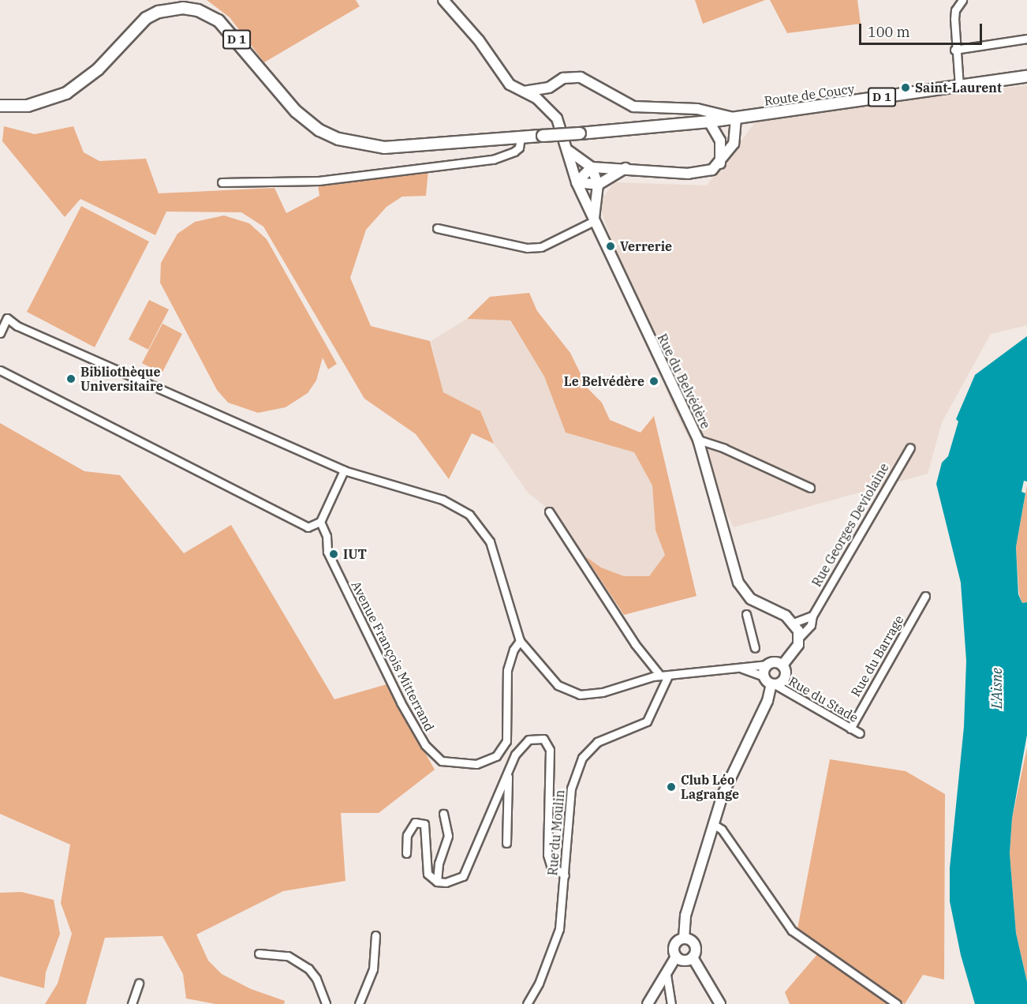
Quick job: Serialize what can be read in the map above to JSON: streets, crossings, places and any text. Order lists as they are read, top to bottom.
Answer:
{
  "streets": {
    "main road": [
      "D 1",
      "Route de Coucy",
      "Rue du Belvédère",
      "Rue Georges Deviolaine"
    ],
    "street": [
      "Avenue François Mitterrand",
      "Rue du Barrage",
      "Rue du Stade",
      "Rue du Moulin"
    ]
  },
  "crossings": [
    ["D 1", "Route de Coucy"],
    ["Rue Georges Deviolaine", "Rue du Stade"],
    ["Rue du Barrage", "Rue du Stade"]
  ],
  "water": ["L'Aisne"],
  "places": [
    "Saint-Laurent",
    "Verrerie",
    "Bibliothèque Universitaire",
    "Le Belvédère",
    "IUT",
    "Club Léo Lagrange"
  ],
  "scale_bar": "100 m"
}
